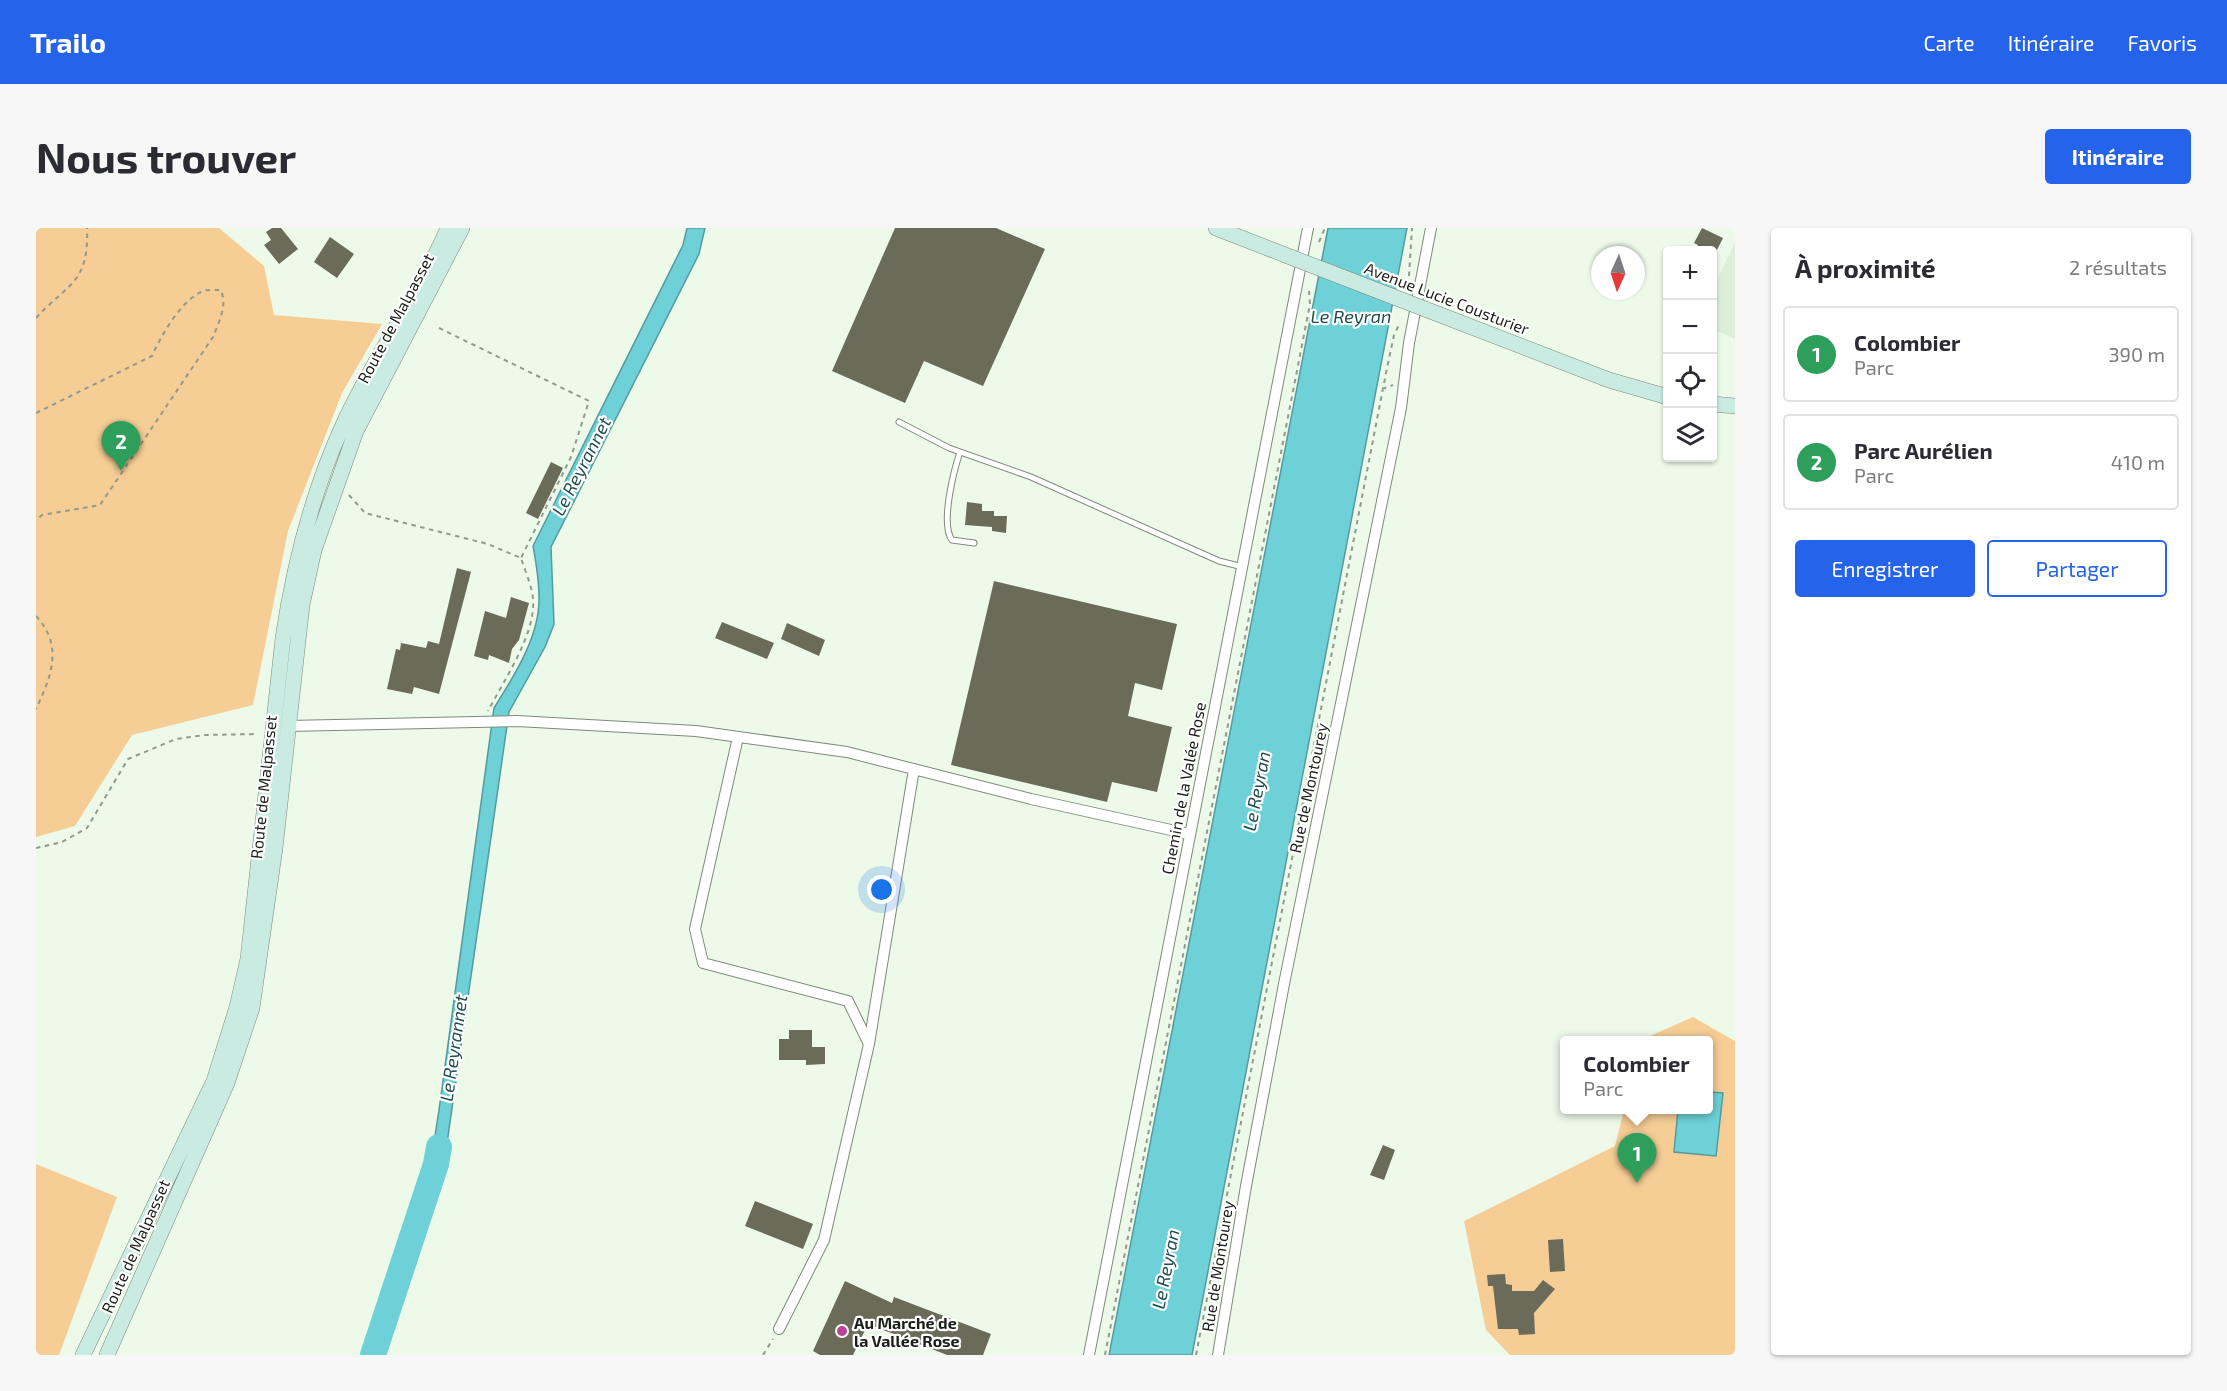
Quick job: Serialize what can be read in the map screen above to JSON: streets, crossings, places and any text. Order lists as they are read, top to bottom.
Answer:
{
  "streets": {
    "main road": ["Avenue Lucie Cousturier", "Route de Malpasset"],
    "street": ["Chemin de la Valée Rose", "Rue de Montourey"]
  },
  "water": ["Le Reyran", "Le Reyrannet"],
  "places": ["Au Marché de la Vallée Rose"],
  "north": "bottom",
  "page": {
    "header": "Trailo",
    "nav": ["Carte", "Itinéraire", "Favoris"],
    "buttons": [
      "Itinéraire",
      ["Enregistrer", "Partager"]
    ],
    "title": "Nous trouver",
    "heading": ["À proximité", "2 résultats"],
    "map_buttons": ["+", "−"],
    "list": [
      {
        "mark": "1",
        "name": "Colombier",
        "note": "Parc",
        "value": "390 m"
      },
      {
        "mark": "2",
        "name": "Parc Aurélien",
        "note": "Parc",
        "value": "410 m"
      }
    ],
    "pins": ["2", "1"],
    "popup": ["Colombier", "Parc"]
  }
}
